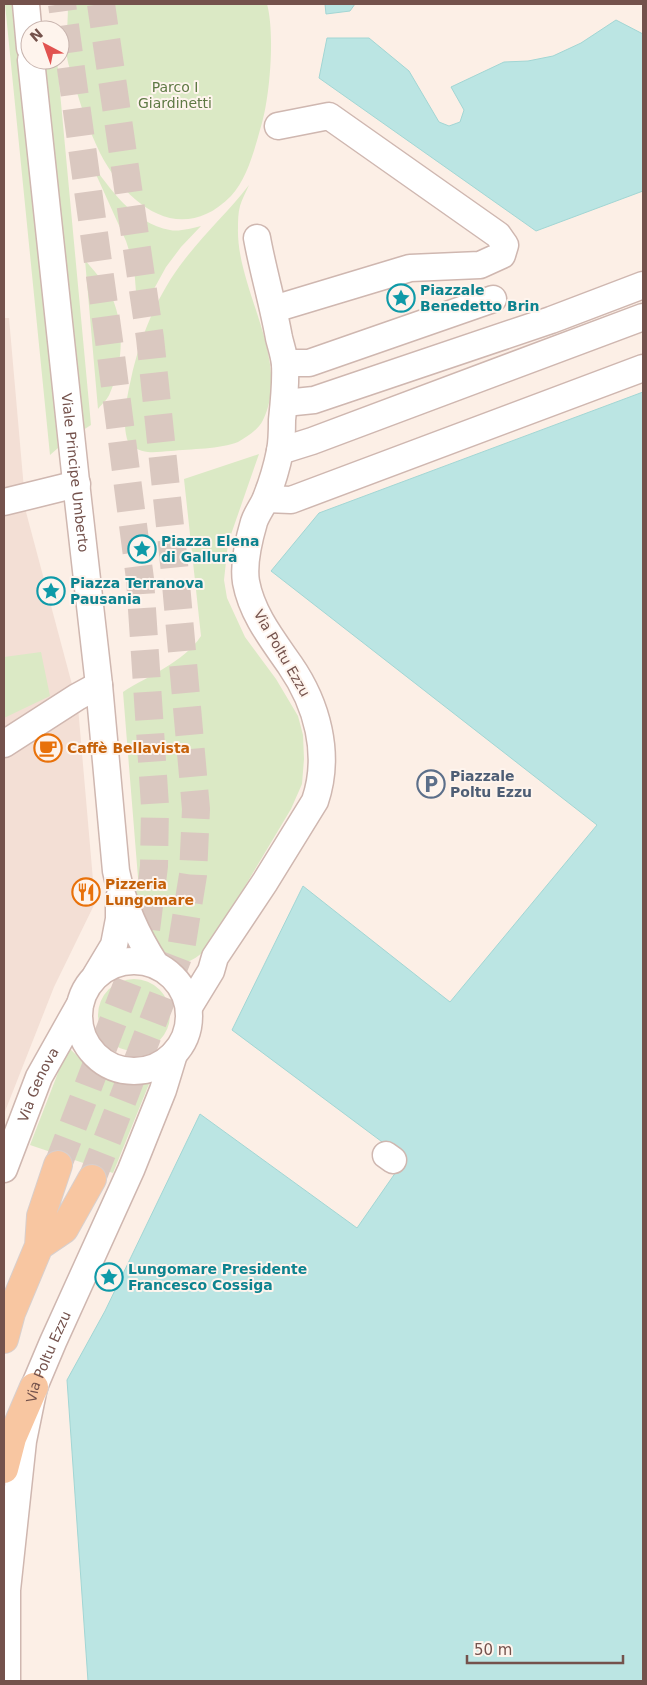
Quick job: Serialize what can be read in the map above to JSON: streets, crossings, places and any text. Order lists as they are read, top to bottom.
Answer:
{
  "streets": {
    "street": ["Viale Principe Umberto", "Via Poltu Ezzu", "Via Genova"]
  },
  "crossings": [
    ["Viale Principe Umberto", "Via Poltu Ezzu"],
    ["Viale Principe Umberto", "Via Genova"],
    ["Via Poltu Ezzu", "Via Genova"]
  ],
  "parks": ["Parco I Giardinetti"],
  "places": {
    "place": [
      "Piazzale Benedetto Brin",
      "Piazza Elena di Gallura",
      "Piazza Terranova Pausania",
      "Lungomare Presidente Francesco Cossiga"
    ],
    "cafe": ["Caffè Bellavista"],
    "parking": ["Piazzale Poltu Ezzu"],
    "restaurant": ["Pizzeria Lungomare"]
  },
  "scale_bar": "50 m",
  "north": "top left"
}
